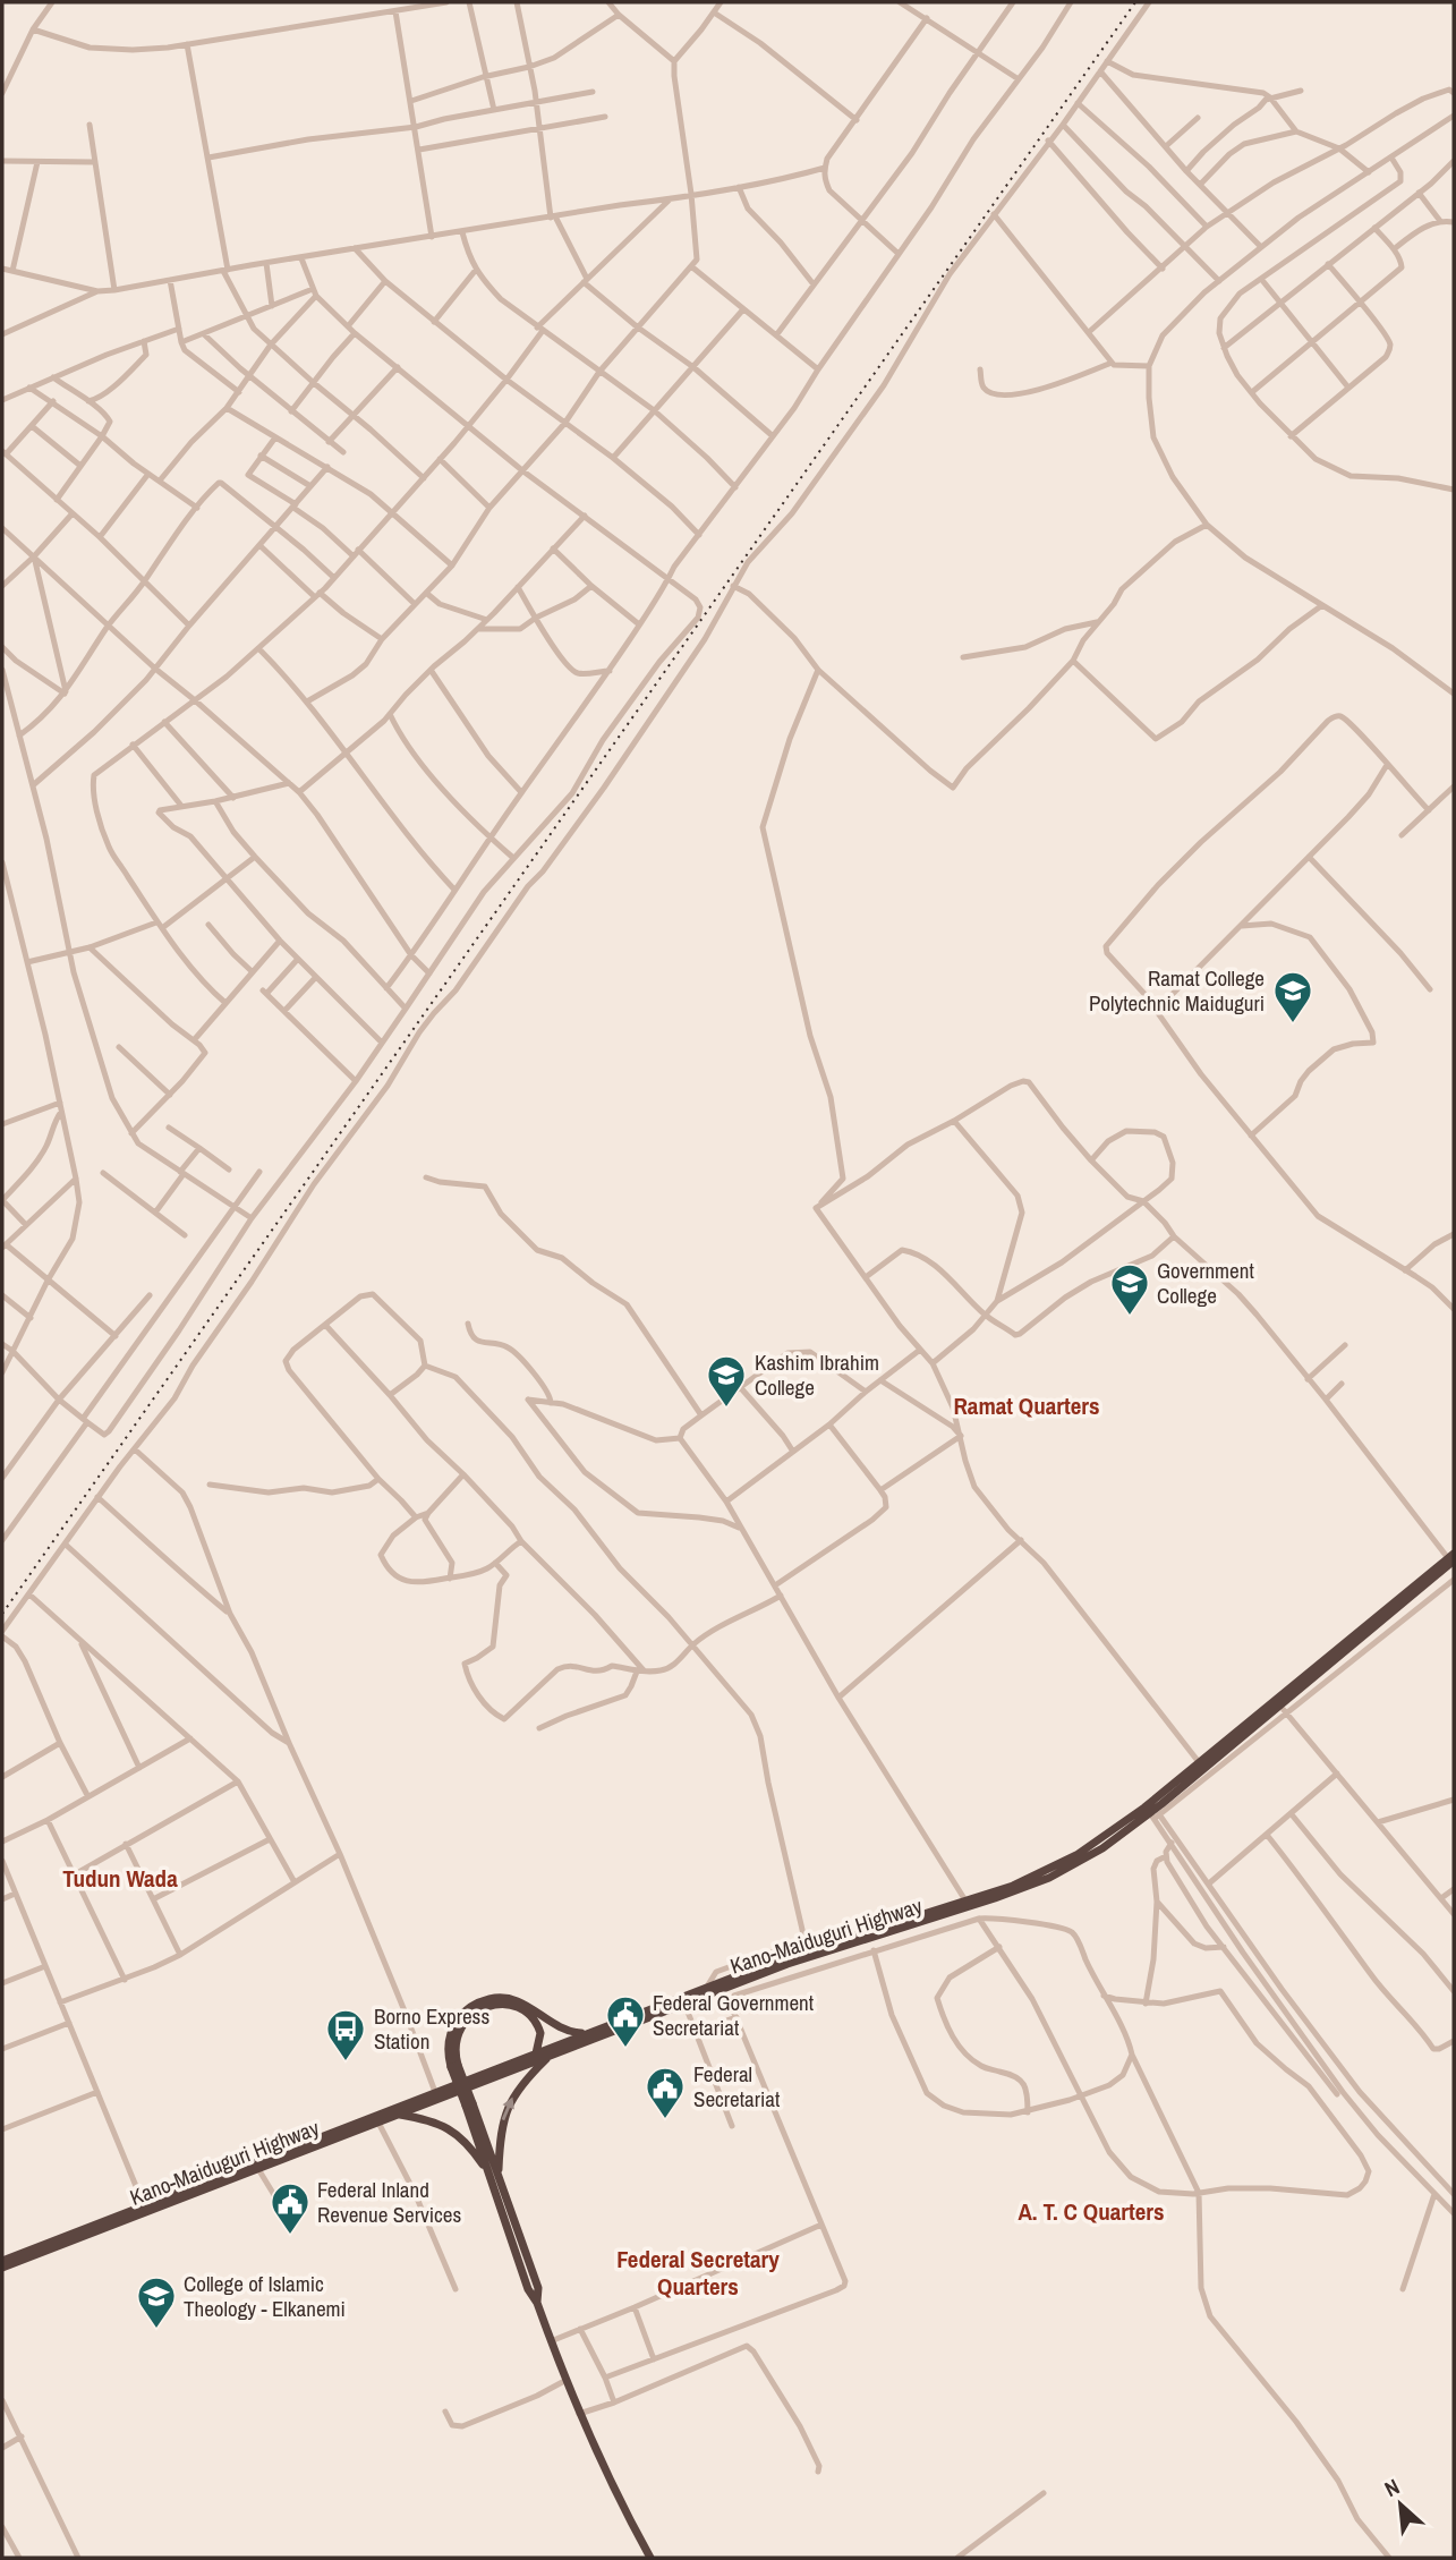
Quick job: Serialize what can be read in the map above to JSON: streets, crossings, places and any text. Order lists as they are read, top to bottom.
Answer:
{
  "streets": {
    "highway": ["Kano-Maiduguri Highway"]
  },
  "districts": [
    "Ramat Quarters",
    "Tudun Wada",
    "A. T. C Quarters",
    "Federal Secretary Quarters"
  ],
  "places": {
    "school or university": [
      "Ramat College Polytechnic Maiduguri",
      "Government College",
      "Kashim Ibrahim College",
      "College of Islamic Theology - Elkanemi"
    ],
    "public building": ["Federal Government Secretariat", "Federal Secretariat", "Federal Inland Revenue Services"],
    "bus stop": ["Borno Express Station"]
  },
  "north": "top left"
}
